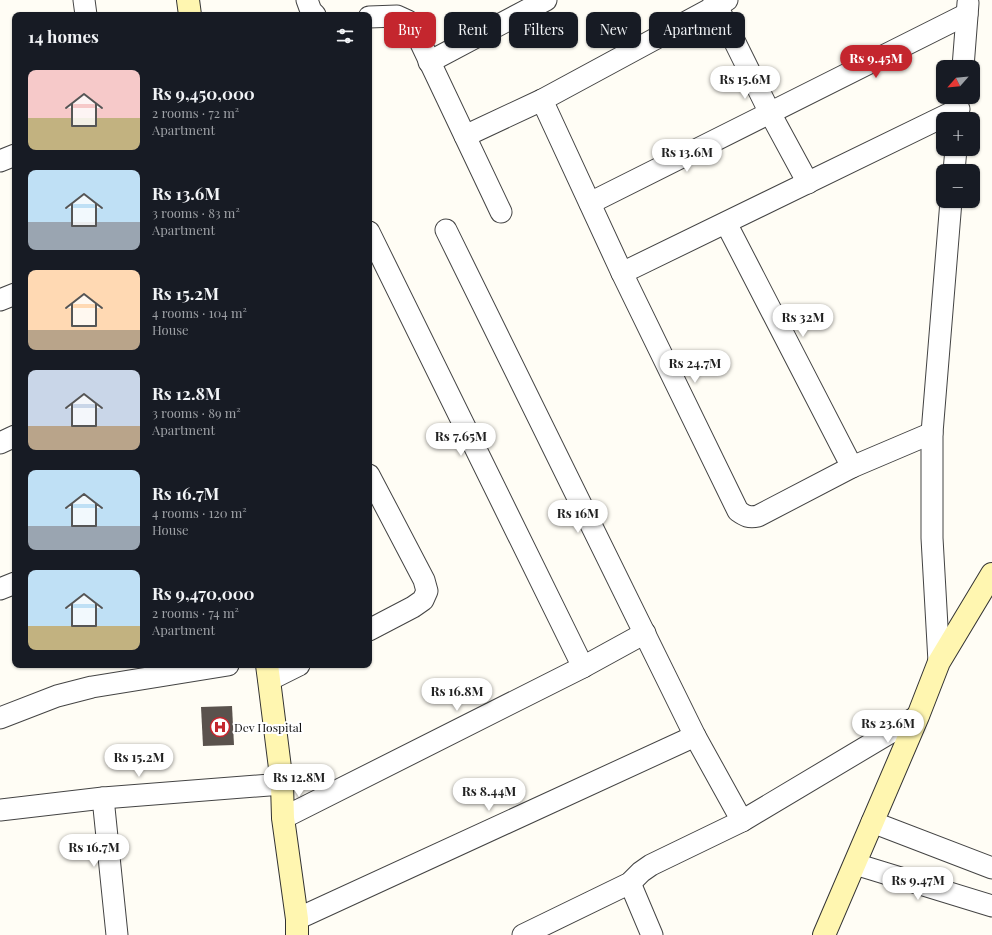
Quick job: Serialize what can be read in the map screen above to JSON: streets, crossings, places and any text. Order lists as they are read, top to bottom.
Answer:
{
  "places": {
    "hospital": ["Dev Hospital"]
  },
  "north": "bottom left",
  "page": {
    "chip": [
      "Buy",
      "Rent",
      "Filters",
      "New",
      "Apartment"
    ],
    "heading": "14 homes",
    "price": [
      "Rs 9.45M",
      "Rs 15.6M",
      "Rs 13.6M",
      "Rs 32M",
      "Rs 24.7M",
      "Rs 7.65M",
      "Rs 16M",
      "Rs 16.8M",
      "Rs 23.6M",
      "Rs 15.2M",
      "Rs 12.8M",
      "Rs 8.44M",
      "Rs 16.7M",
      "Rs 9.47M"
    ],
    "map_buttons": ["+", "−"],
    "list": [
      {
        "name": "Rs 9,450,000",
        "note": "2 rooms · 72 m² · Apartment"
      },
      {
        "name": "Rs 13.6M",
        "note": "3 rooms · 83 m² · Apartment"
      },
      {
        "name": "Rs 15.2M",
        "note": "4 rooms · 104 m² · House"
      },
      {
        "name": "Rs 12.8M",
        "note": "3 rooms · 89 m² · Apartment"
      },
      {
        "name": "Rs 16.7M",
        "note": "4 rooms · 120 m² · House"
      },
      {
        "name": "Rs 9,470,000",
        "note": "2 rooms · 74 m² · Apartment"
      }
    ]
  }
}
